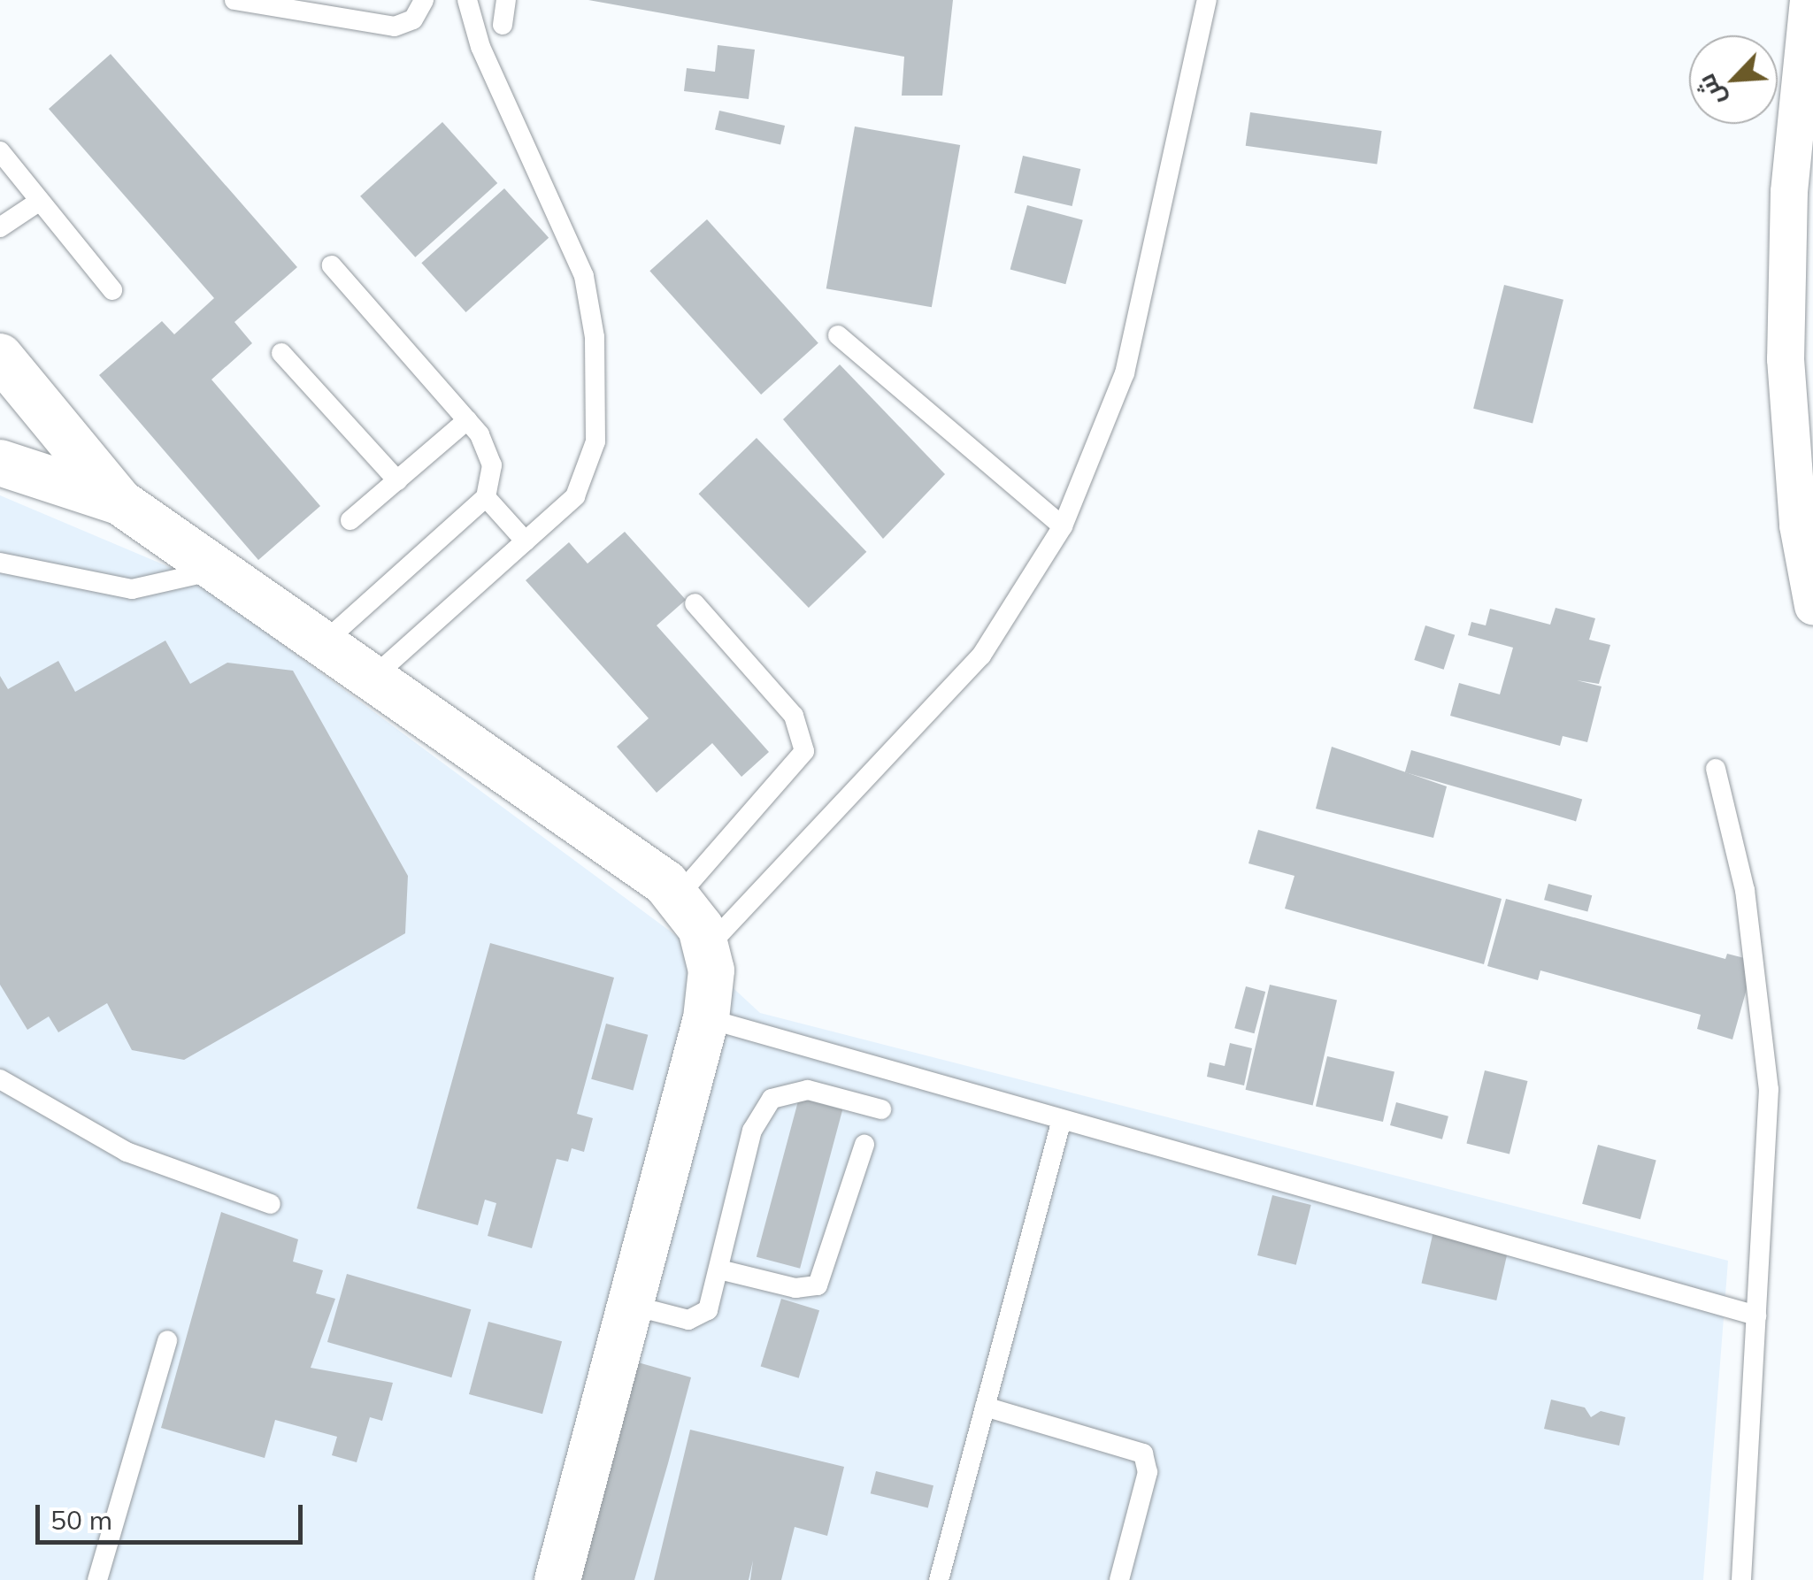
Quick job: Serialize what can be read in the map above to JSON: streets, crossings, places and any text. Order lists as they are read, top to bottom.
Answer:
{
  "scale_bar": "50 m",
  "north": "bottom left"
}
